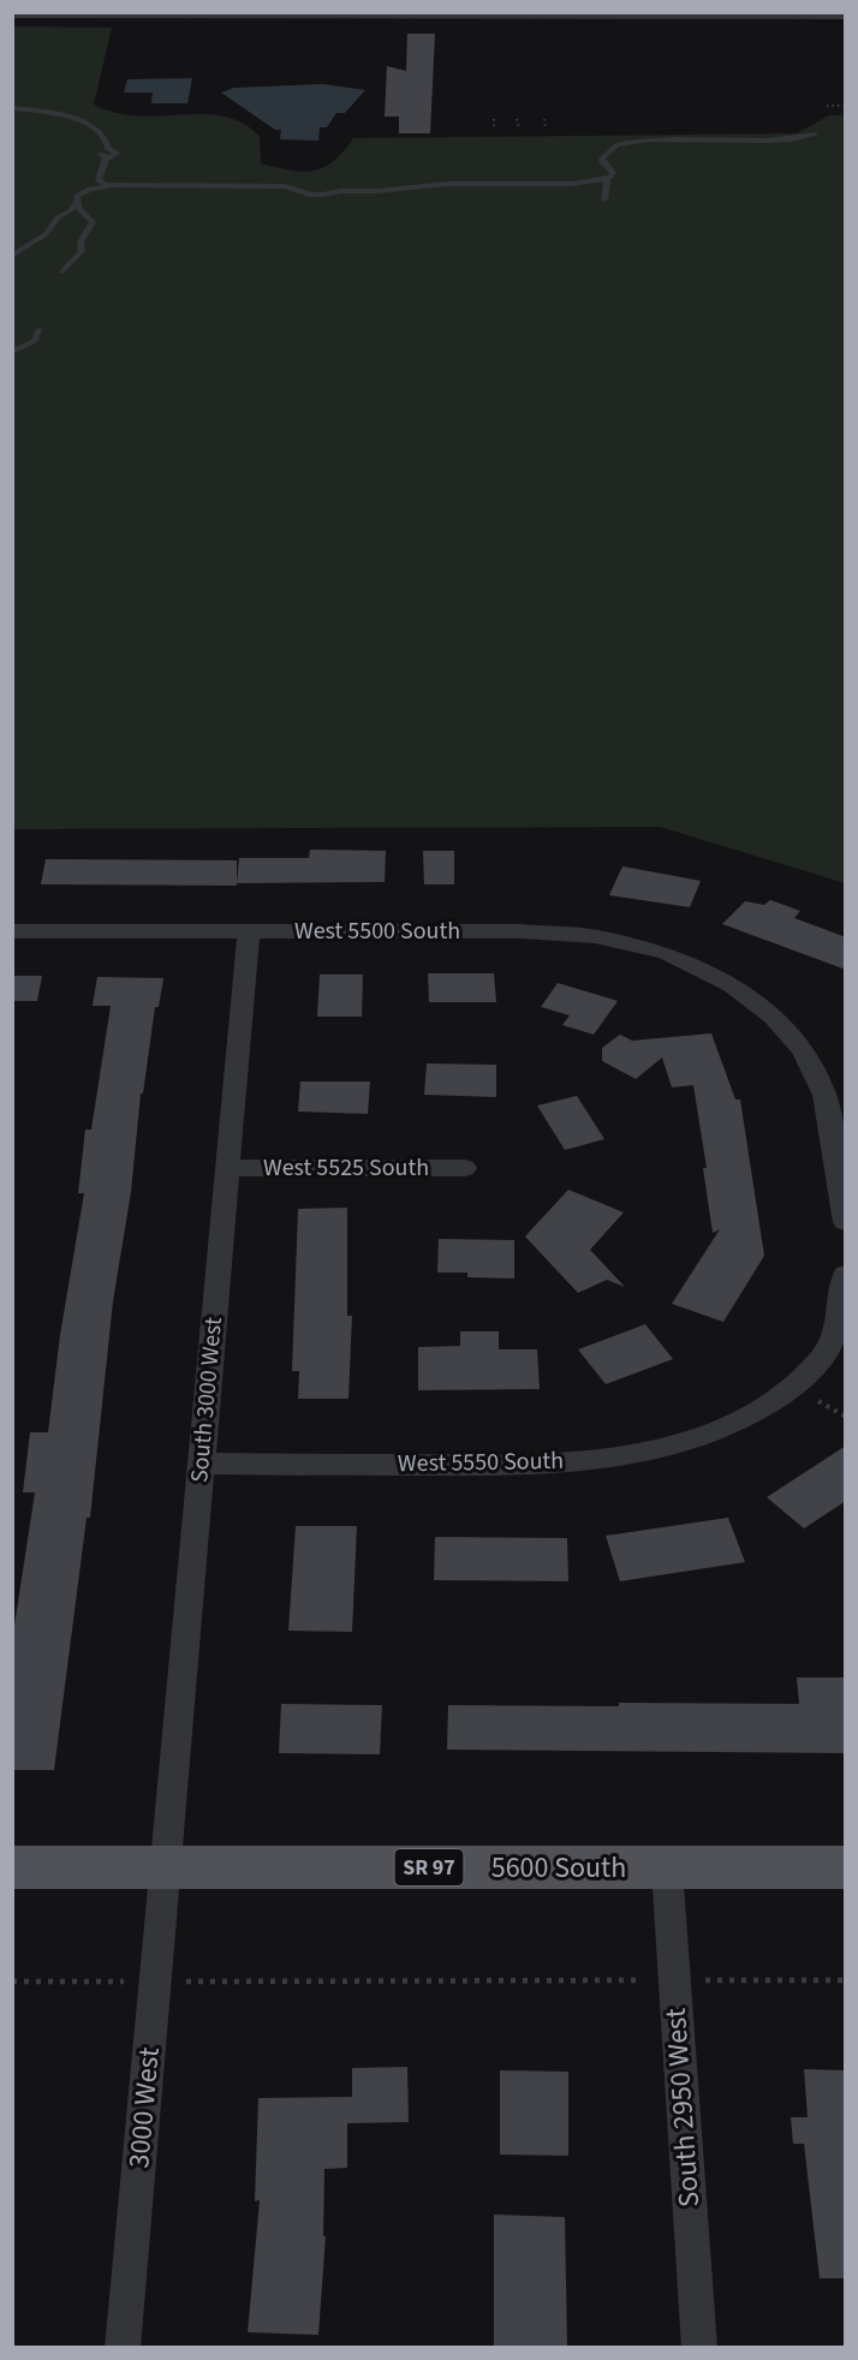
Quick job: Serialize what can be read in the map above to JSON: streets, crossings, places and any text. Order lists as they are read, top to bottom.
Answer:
{
  "streets": {
    "main road": ["SR 97", "5600 South"],
    "street": [
      "West 5500 South",
      "West 5525 South",
      "South 3000 West",
      "West 5550 South",
      "3000 West",
      "South 2950 West"
    ]
  },
  "crossings": [
    ["West 5500 South", "South 3000 West"],
    ["West 5525 South", "South 3000 West"],
    ["South 3000 West", "West 5550 South"],
    ["South 3000 West", "5600 South"],
    ["South 3000 West", "3000 West"],
    ["5600 South", "3000 West"],
    ["5600 South", "South 2950 West"]
  ]
}
